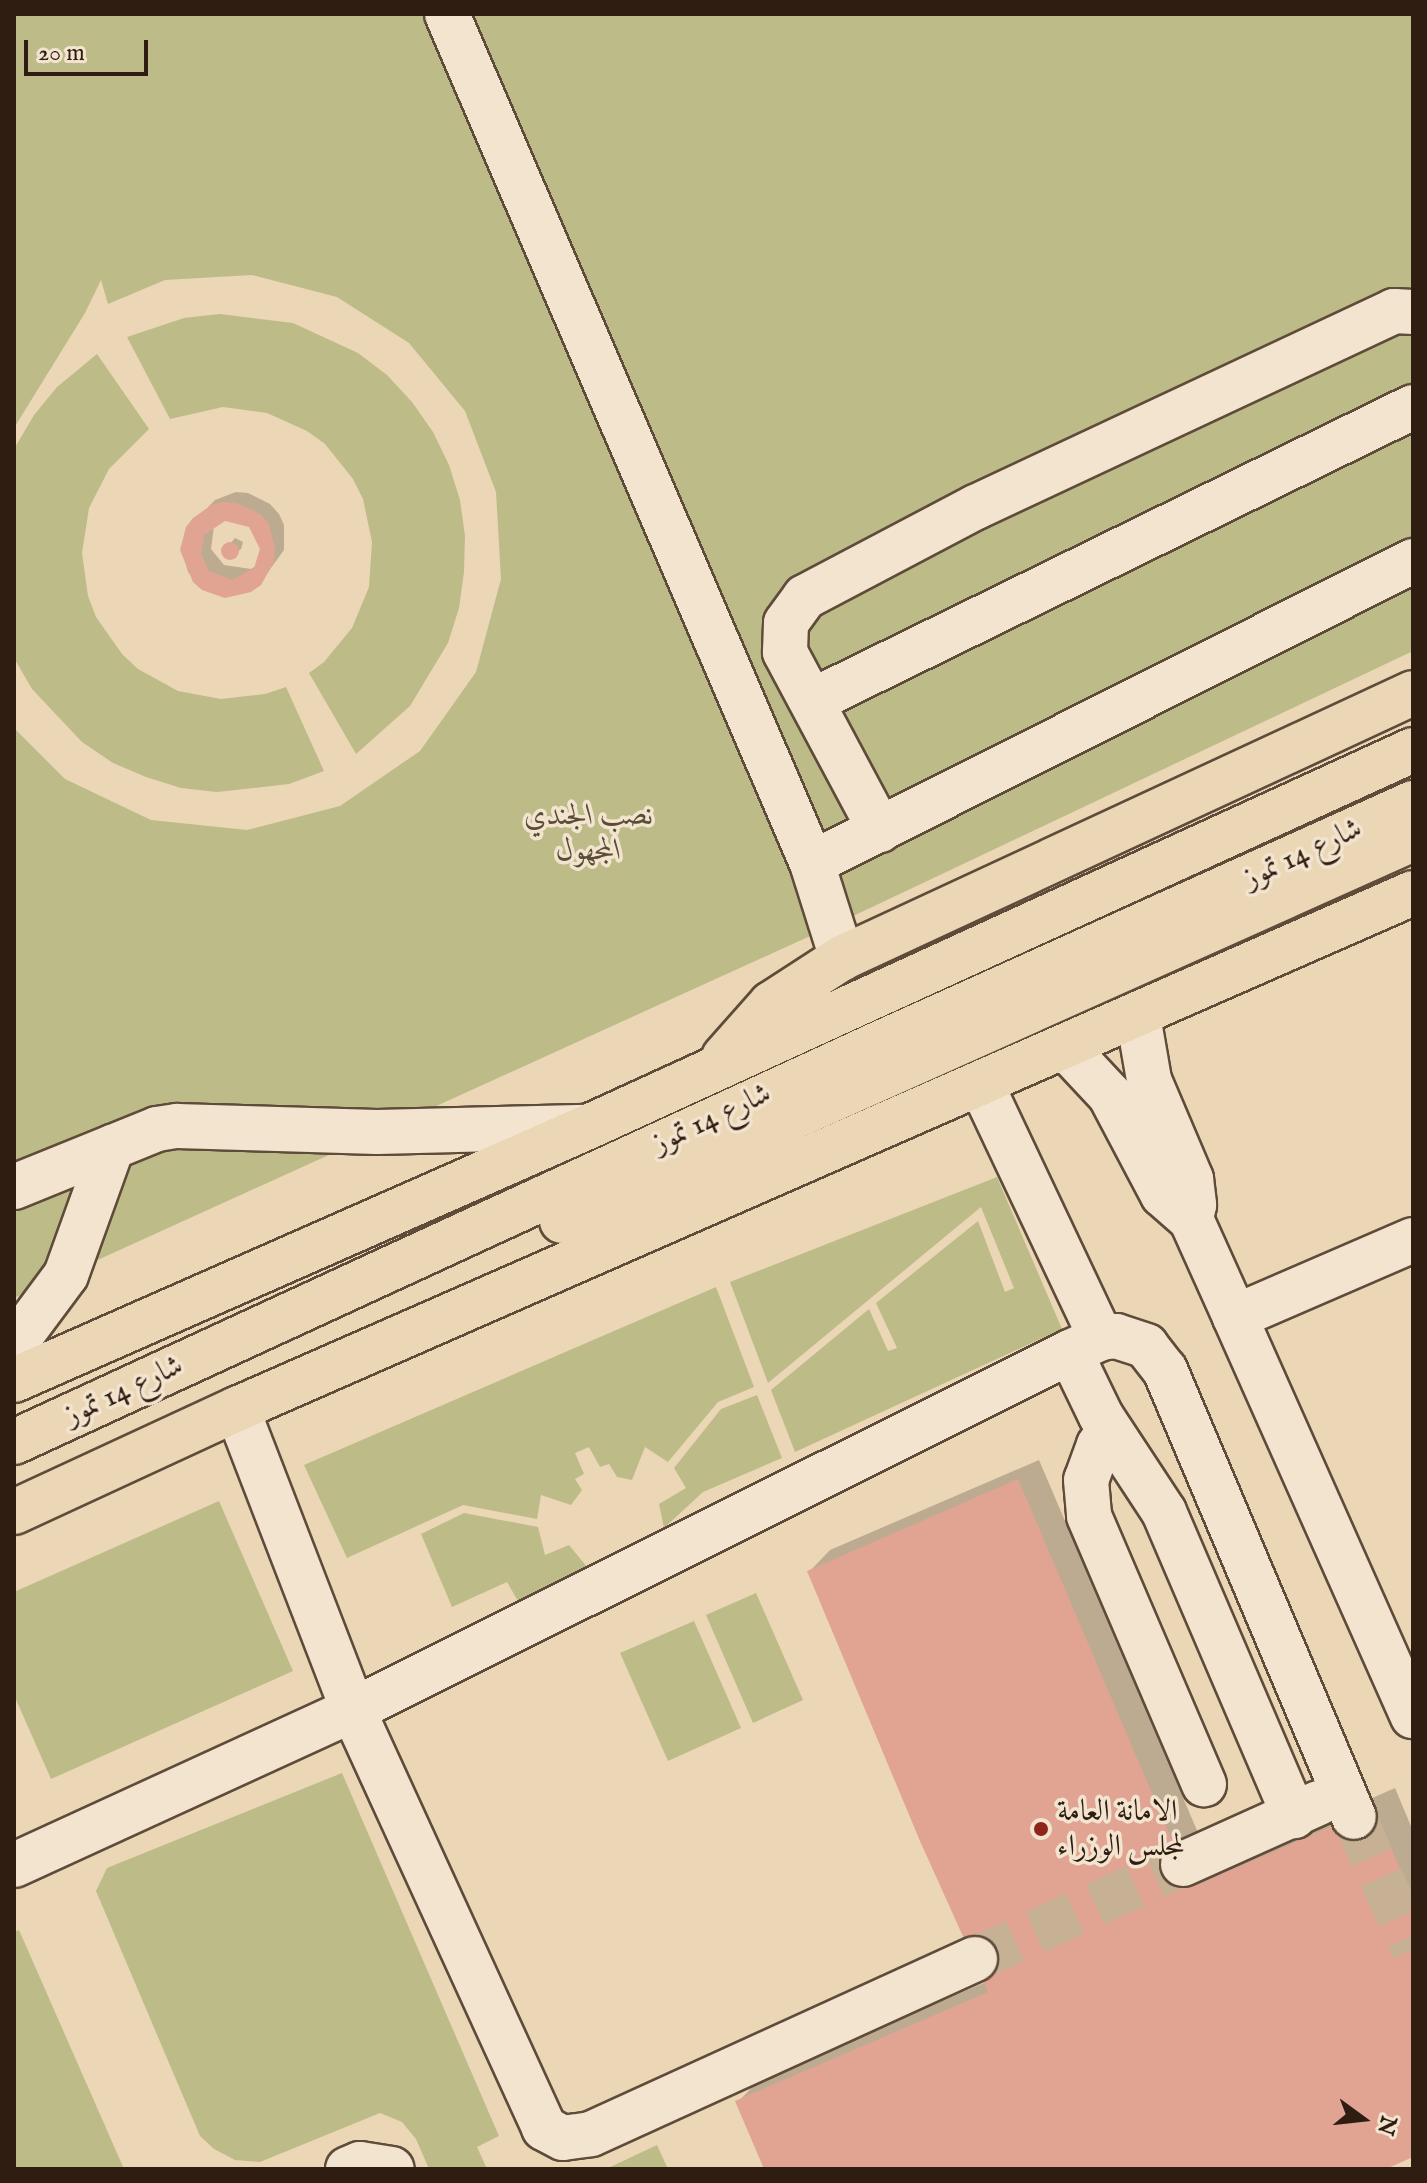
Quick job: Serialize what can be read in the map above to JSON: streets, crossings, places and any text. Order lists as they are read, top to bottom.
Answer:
{
  "streets": {
    "main road": ["شارع 14 تموز"]
  },
  "parks": ["نصب الجندي المجهول"],
  "places": ["الامانة العامة لمجلس الوزراء"],
  "scale_bar": "20 m",
  "north": "right"
}
